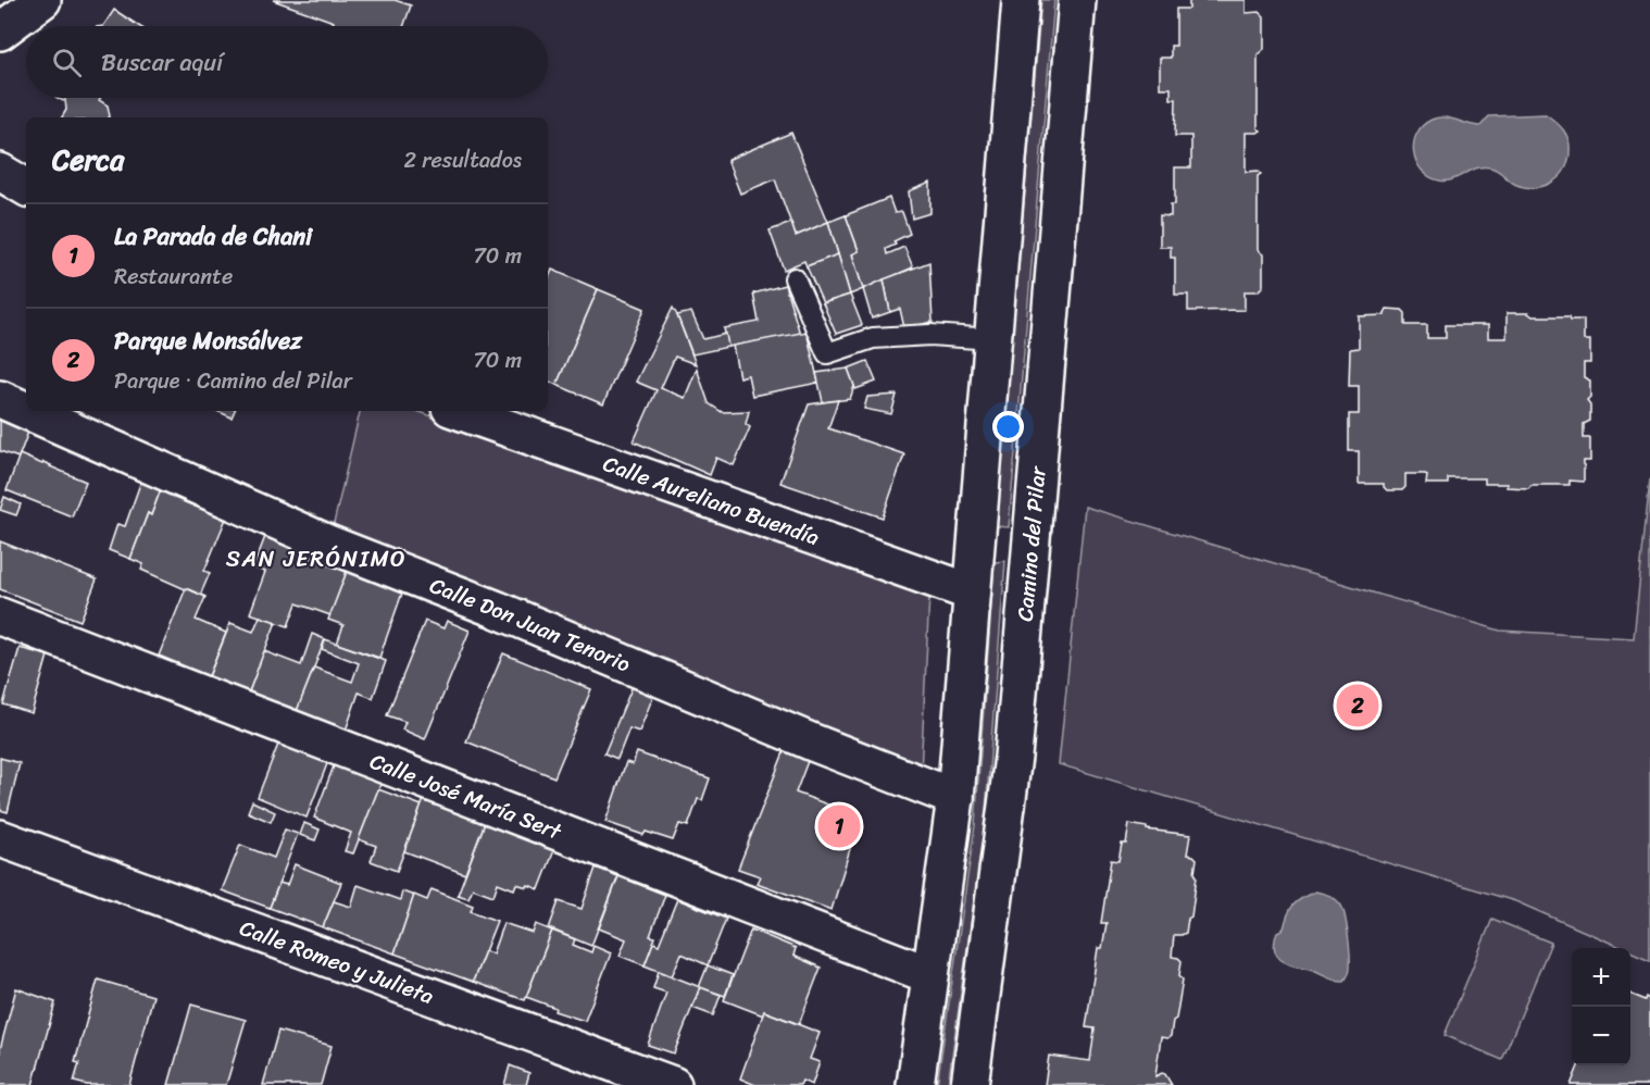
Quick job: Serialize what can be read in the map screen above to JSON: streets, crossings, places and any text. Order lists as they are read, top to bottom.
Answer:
{
  "streets": {
    "street": [
      "Calle Aureliano Buendía",
      "Camino del Pilar",
      "Calle Don Juan Tenorio",
      "Calle José María Sert",
      "Calle Romeo y Julieta"
    ]
  },
  "districts": ["SAN JERÓNIMO"],
  "page": {
    "search": "Buscar aquí",
    "heading": ["Cerca", "2 resultados"],
    "list": [
      {
        "mark": "1",
        "name": "La Parada de Chani",
        "note": "Restaurante",
        "value": "70 m"
      },
      {
        "mark": "2",
        "name": "Parque Monsálvez",
        "note": "Parque · Camino del Pilar",
        "value": "70 m"
      }
    ],
    "pins": ["2", "1"],
    "map_buttons": ["+", "−"]
  }
}
